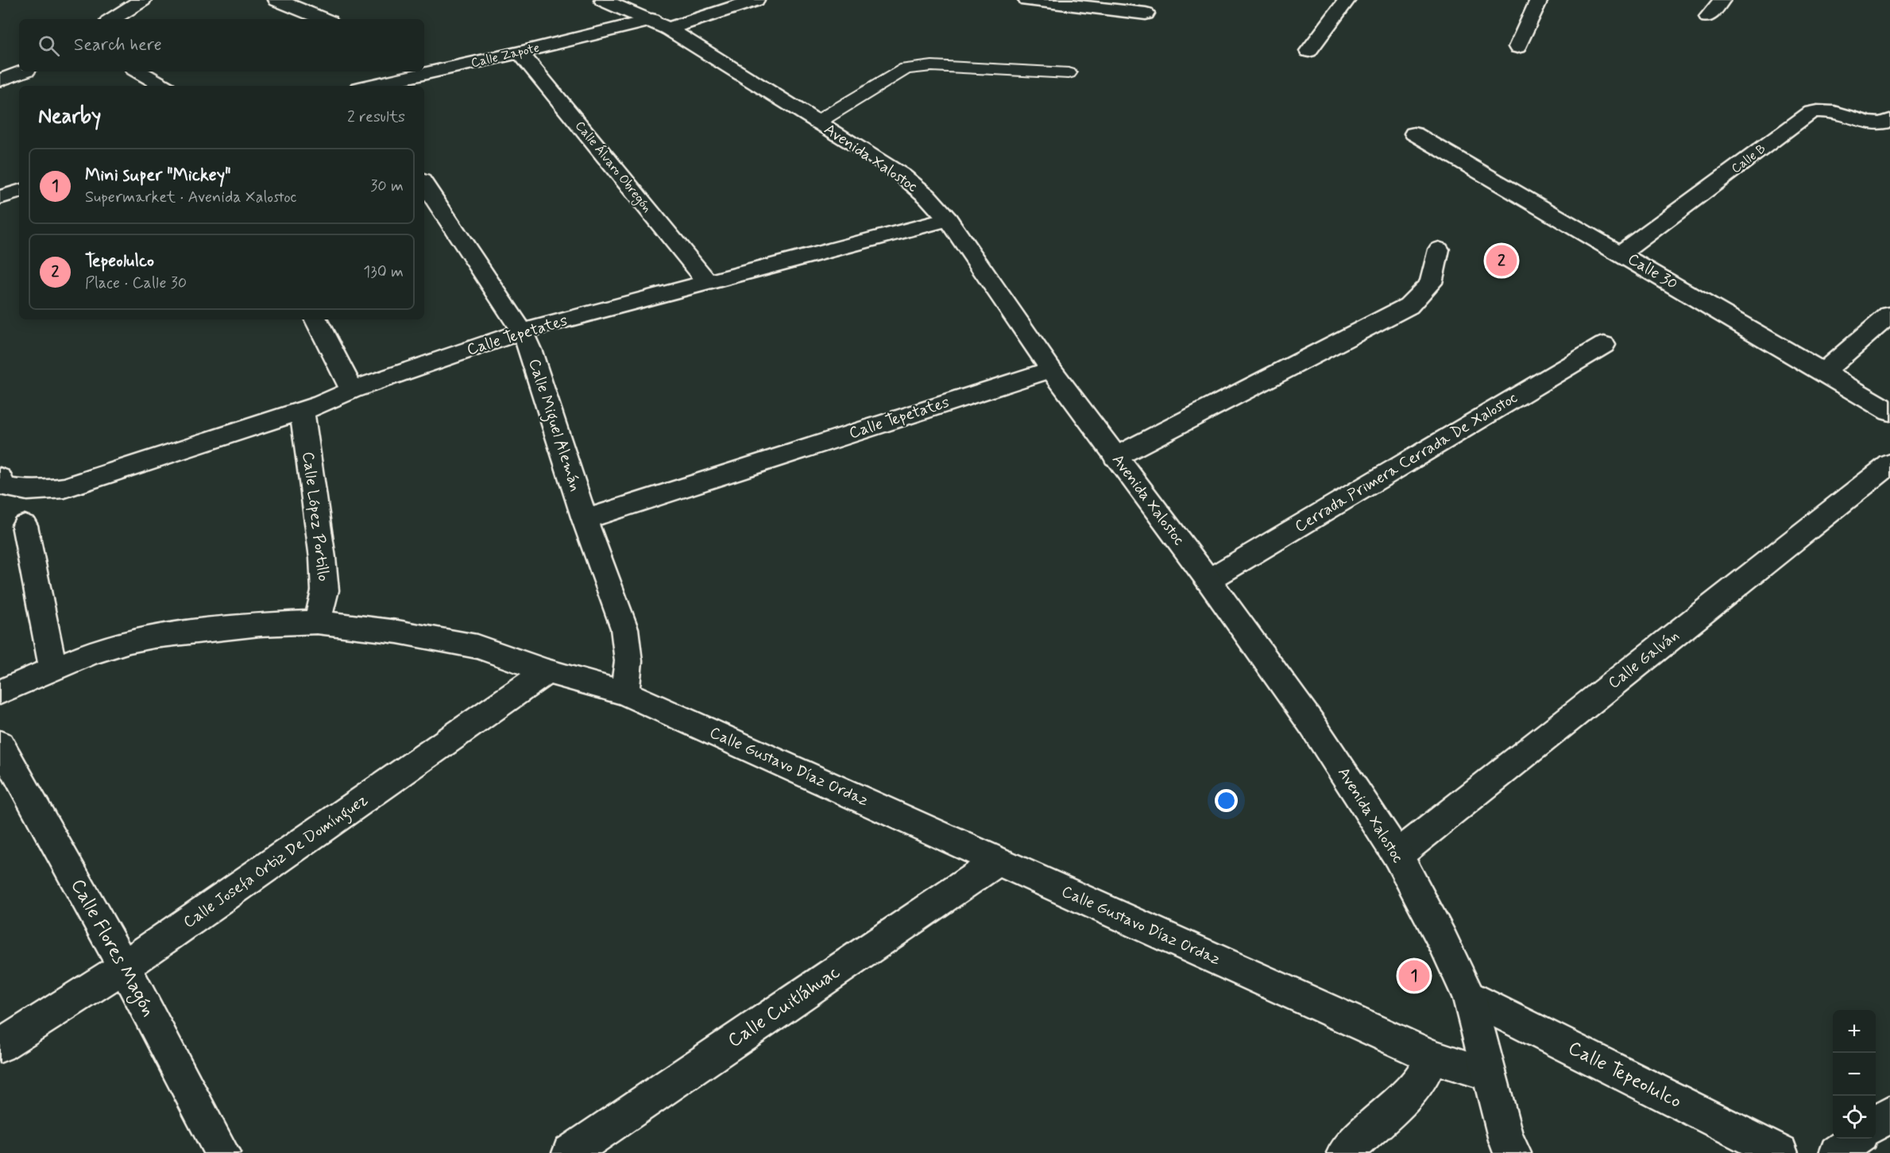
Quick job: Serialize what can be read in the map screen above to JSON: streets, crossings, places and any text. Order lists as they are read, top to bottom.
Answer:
{
  "streets": {
    "street": [
      "Calle Zapote",
      "Avenida Xalostoc",
      "Calle B",
      "Calle Álvaro Obregón",
      "Calle 30",
      "Calle Tepetates",
      "Calle Miguel Alemán",
      "Cerrada Primera Cerrada De Xalostoc",
      "Calle López Portillo",
      "Calle Galván",
      "Calle Gustavo Díaz Ordaz",
      "Calle Josefa Ortiz De Domínguez",
      "Calle Flores Magón",
      "Calle Cuitláhuac",
      "Calle Tepeolulco"
    ]
  },
  "crossings": [
    ["Calle Zapote", "Avenida Xalostoc"],
    ["Calle Zapote", "Calle Álvaro Obregón"],
    ["Avenida Xalostoc", "Calle Tepetates"],
    ["Avenida Xalostoc", "Cerrada Primera Cerrada De Xalostoc"],
    ["Avenida Xalostoc", "Calle Galván"],
    ["Avenida Xalostoc", "Calle Gustavo Díaz Ordaz"],
    ["Avenida Xalostoc", "Calle Tepeolulco"],
    ["Calle B", "Calle 30"],
    ["Calle Álvaro Obregón", "Calle Tepetates"],
    ["Calle Tepetates", "Calle Miguel Alemán"],
    ["Calle Tepetates", "Calle López Portillo"],
    ["Calle Miguel Alemán", "Calle Gustavo Díaz Ordaz"],
    ["Calle López Portillo", "Calle Gustavo Díaz Ordaz"],
    ["Calle Gustavo Díaz Ordaz", "Calle Josefa Ortiz De Domínguez"],
    ["Calle Gustavo Díaz Ordaz", "Calle Cuitláhuac"],
    ["Calle Josefa Ortiz De Domínguez", "Calle Flores Magón"]
  ],
  "page": {
    "search": "Search here",
    "heading": ["Nearby", "2 results"],
    "list": [
      {
        "mark": "1",
        "name": "Mini super \"Mickey\"",
        "note": "Supermarket · Avenida Xalostoc",
        "value": "30 m"
      },
      {
        "mark": "2",
        "name": "Tepeolulco",
        "note": "Place · Calle 30",
        "value": "130 m"
      }
    ],
    "pins": ["2", "1"],
    "map_buttons": ["+", "−"]
  }
}
